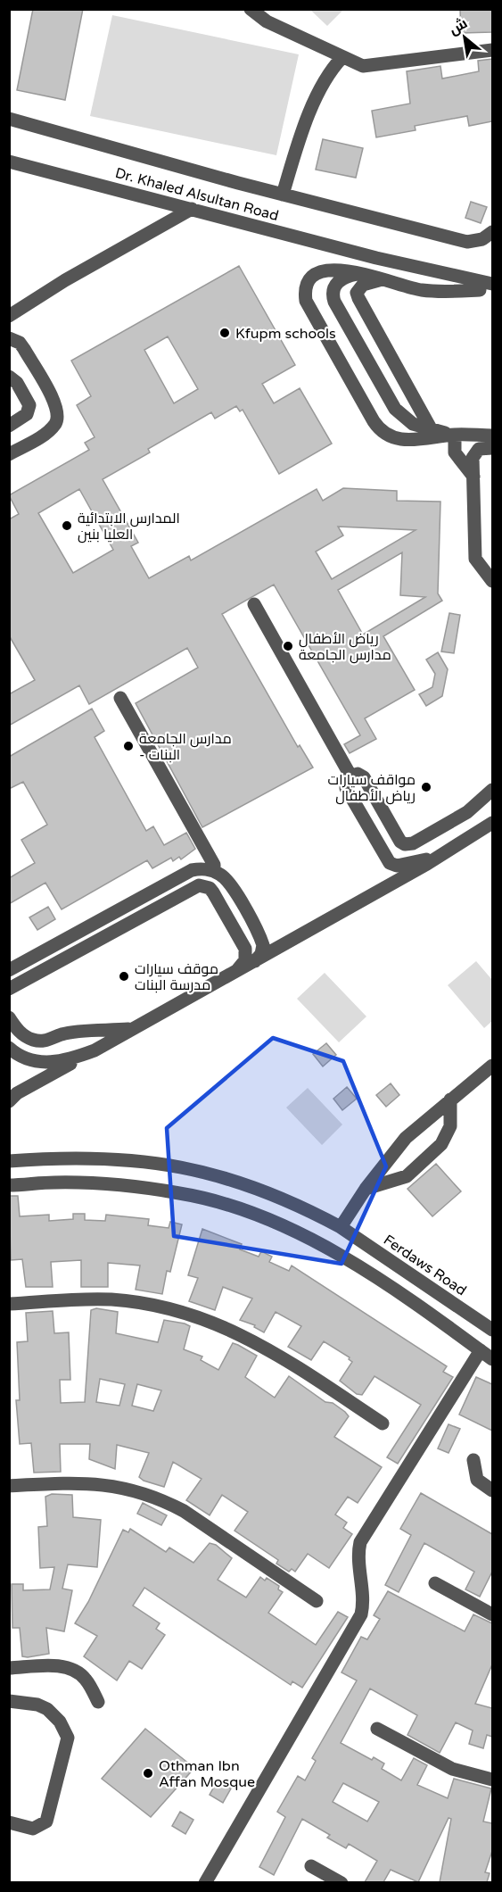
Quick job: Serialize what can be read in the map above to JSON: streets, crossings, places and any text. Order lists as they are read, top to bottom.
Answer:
{
  "streets": {
    "street": ["Dr. Khaled Alsultan Road", "Ferdaws Road"]
  },
  "places": [
    "Kfupm schools",
    "المدارس الابتدائية العليا بنين",
    "رياض الأطفال مدارس الجامعة",
    "مدارس الجامعة - البنات",
    "مواقف سيارات رياض الأطفال",
    "موقف سيارات مدرسة البنات",
    "Othman Ibn Affan Mosque"
  ],
  "north": "top left"
}
